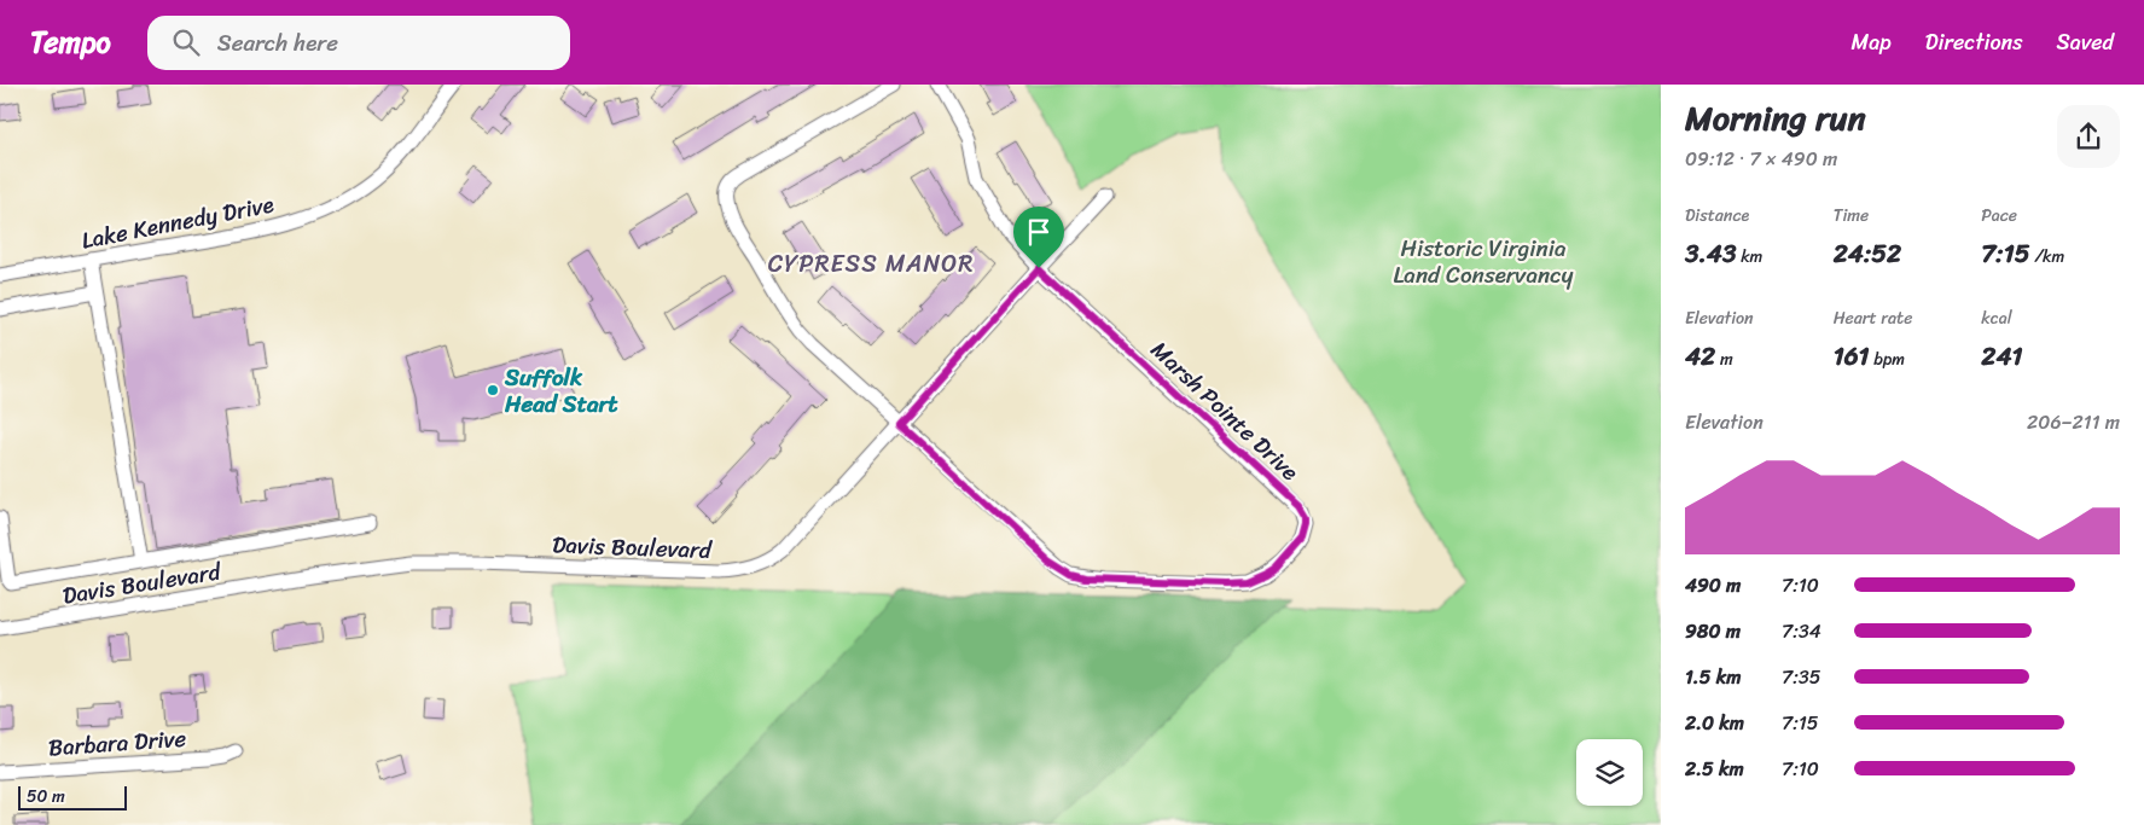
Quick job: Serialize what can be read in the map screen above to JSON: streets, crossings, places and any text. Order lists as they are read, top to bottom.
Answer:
{
  "streets": {
    "street": [
      "Lake Kennedy Drive",
      "Marsh Pointe Drive",
      "Davis Boulevard",
      "Barbara Drive"
    ]
  },
  "crossings": [
    ["Marsh Pointe Drive", "Davis Boulevard"]
  ],
  "districts": ["CYPRESS MANOR"],
  "parks": ["Historic Virginia Land Conservancy"],
  "places": ["Suffolk Head Start"],
  "scale_bar": "50 m",
  "page": {
    "header": "Tempo",
    "search": "Search here",
    "nav": ["Map", "Directions", "Saved"],
    "heading": ["Morning run", "09:12 · 7 × 490 m"],
    "stats": [
      ["Distance", "3.43 km"],
      ["Time", "24:52"],
      ["Pace", "7:15 /km"],
      ["Elevation", "42 m"],
      ["Heart rate", "161 bpm"],
      ["kcal", "241"]
    ],
    "chart": ["Elevation", "206–211 m"],
    "list": [
      {
        "name": "490 m",
        "note": "7:10"
      },
      {
        "name": "980 m",
        "note": "7:34"
      },
      {
        "name": "1.5 km",
        "note": "7:35"
      },
      {
        "name": "2.0 km",
        "note": "7:15"
      },
      {
        "name": "2.5 km",
        "note": "7:10"
      }
    ],
    "scale": "50 m"
  }
}
